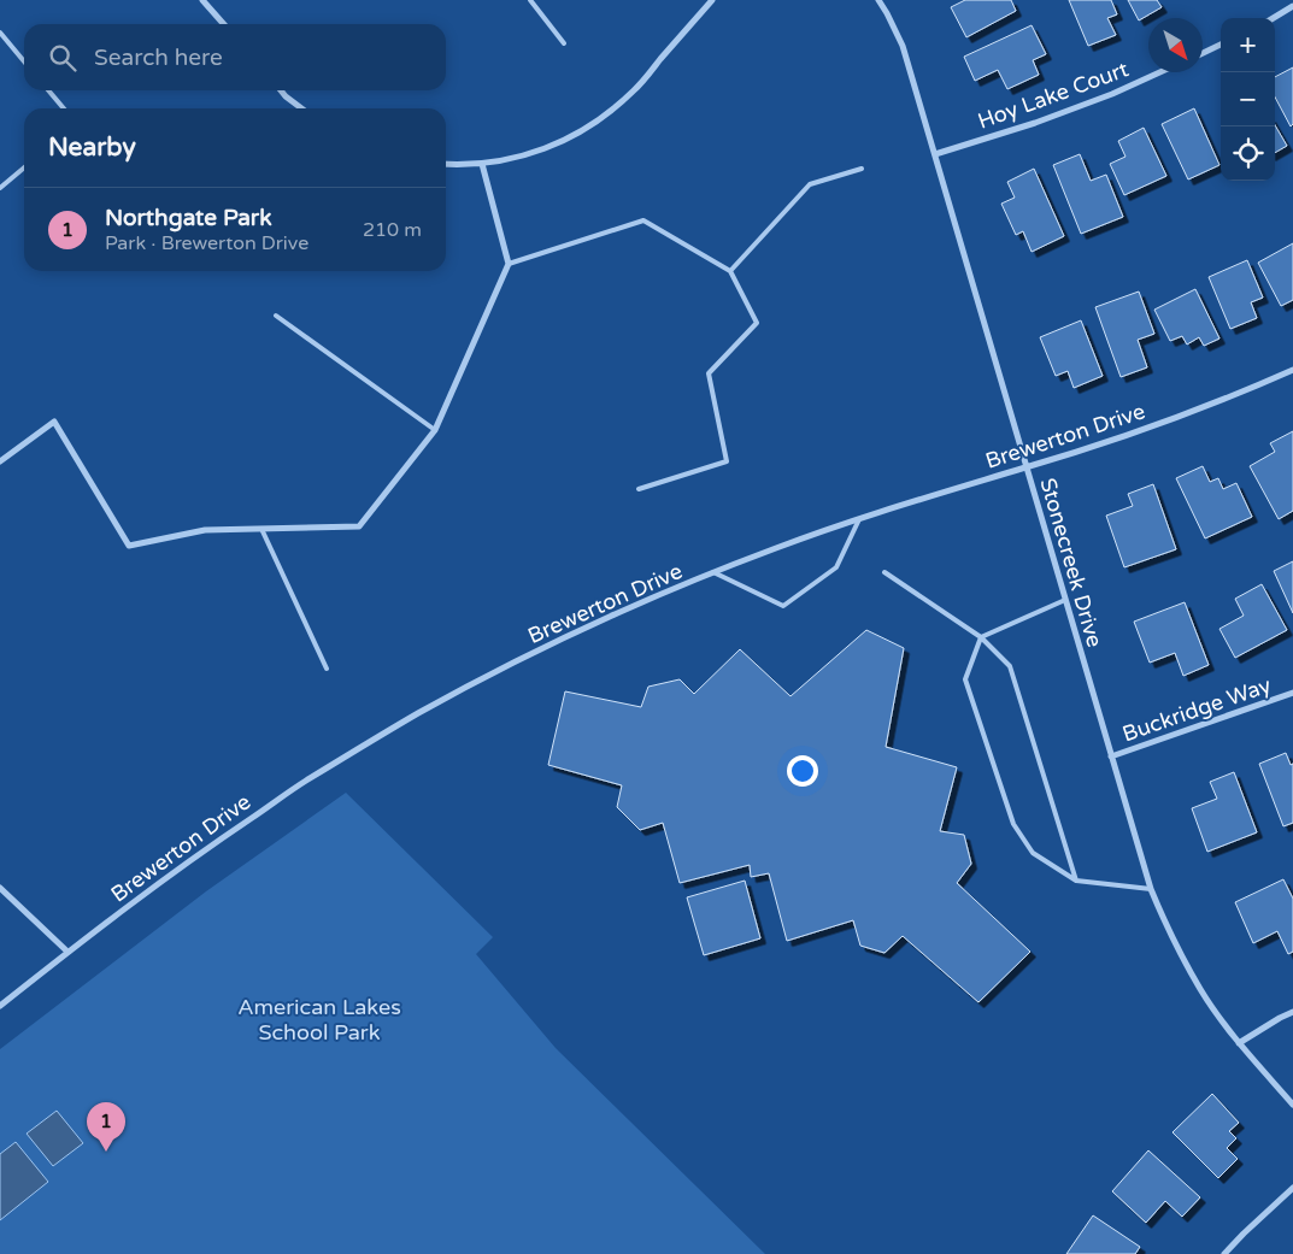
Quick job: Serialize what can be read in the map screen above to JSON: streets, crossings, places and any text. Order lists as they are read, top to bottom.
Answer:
{
  "streets": {
    "street": [
      "Hoy Lake Court",
      "Brewerton Drive",
      "Stonecreek Drive",
      "Buckridge Way"
    ]
  },
  "crossings": [
    ["Hoy Lake Court", "Stonecreek Drive"],
    ["Brewerton Drive", "Stonecreek Drive"],
    ["Stonecreek Drive", "Buckridge Way"]
  ],
  "parks": ["American Lakes School Park"],
  "north": "bottom right",
  "page": {
    "map_buttons": ["+", "−"],
    "search": "Search here",
    "heading": "Nearby",
    "list": [
      {
        "mark": "1",
        "name": "Northgate Park",
        "note": "Park · Brewerton Drive",
        "value": "210 m"
      }
    ],
    "pins": "1"
  }
}
